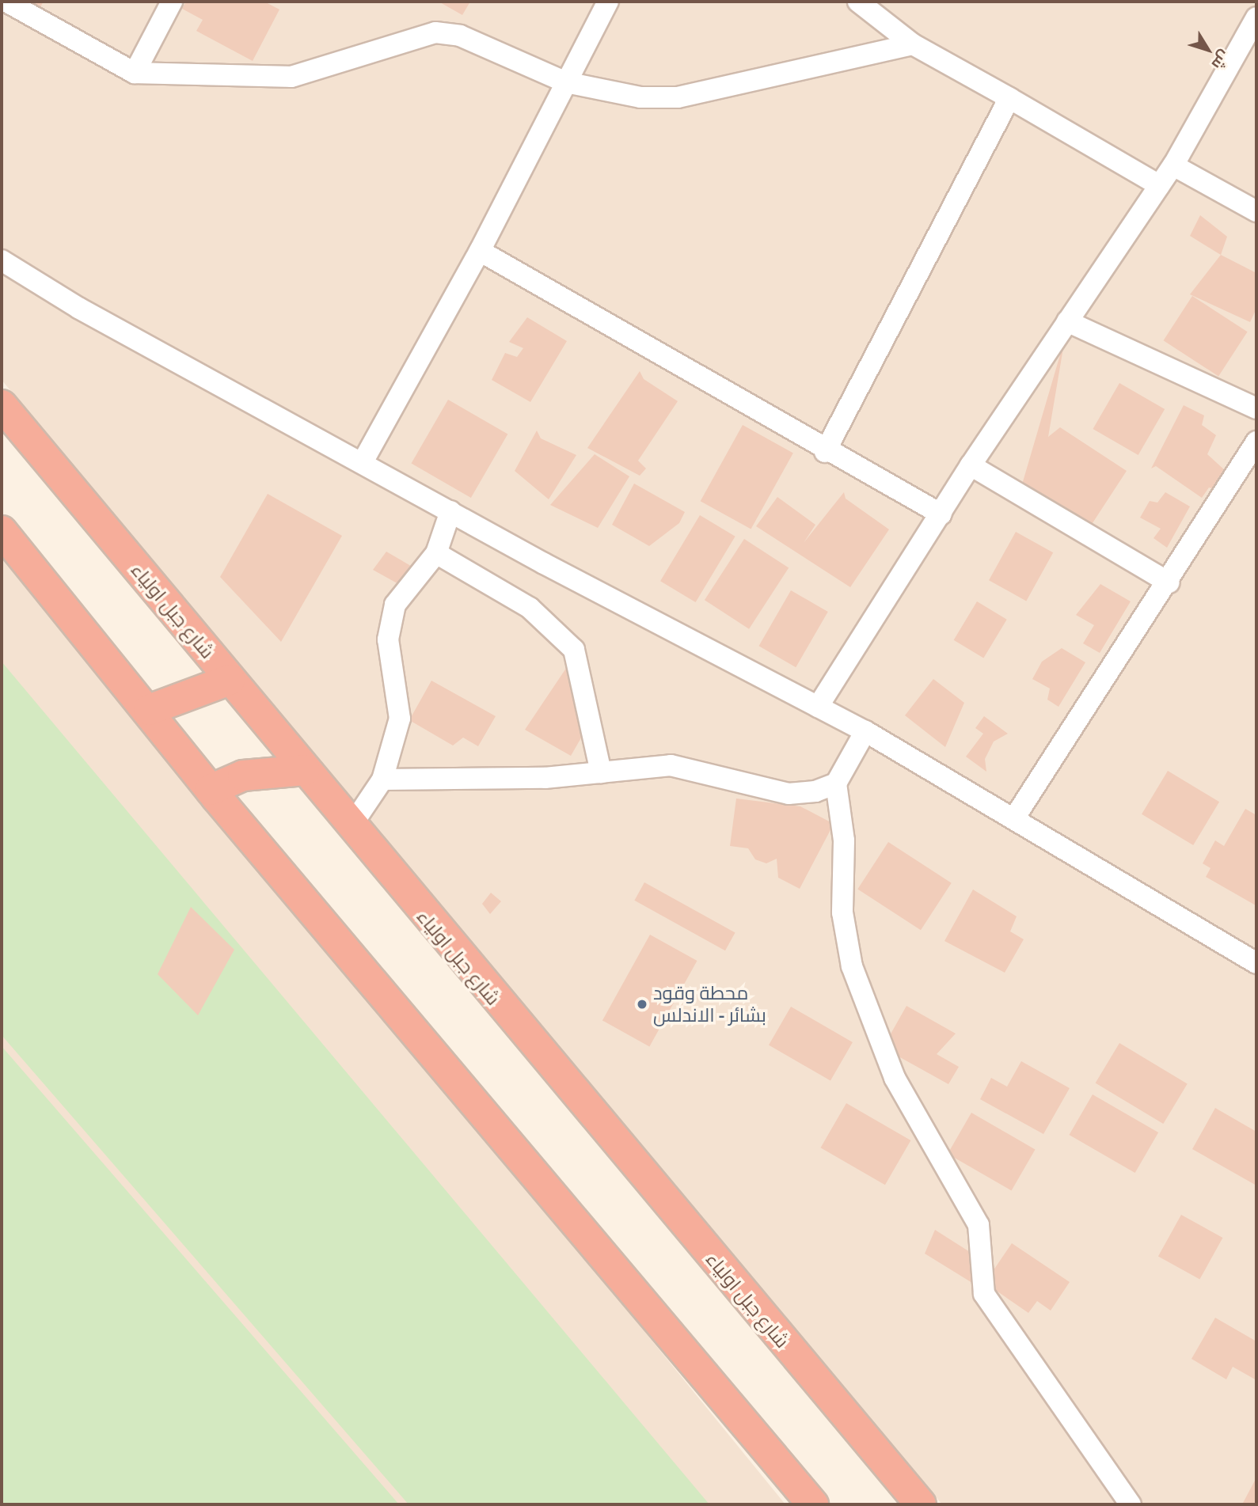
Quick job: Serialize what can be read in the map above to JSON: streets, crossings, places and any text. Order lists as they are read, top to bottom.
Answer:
{
  "streets": {
    "highway": ["شارع جبل اولياء"]
  },
  "places": ["محطة وقود بشائر - الاندلس"],
  "north": "bottom right"
}
